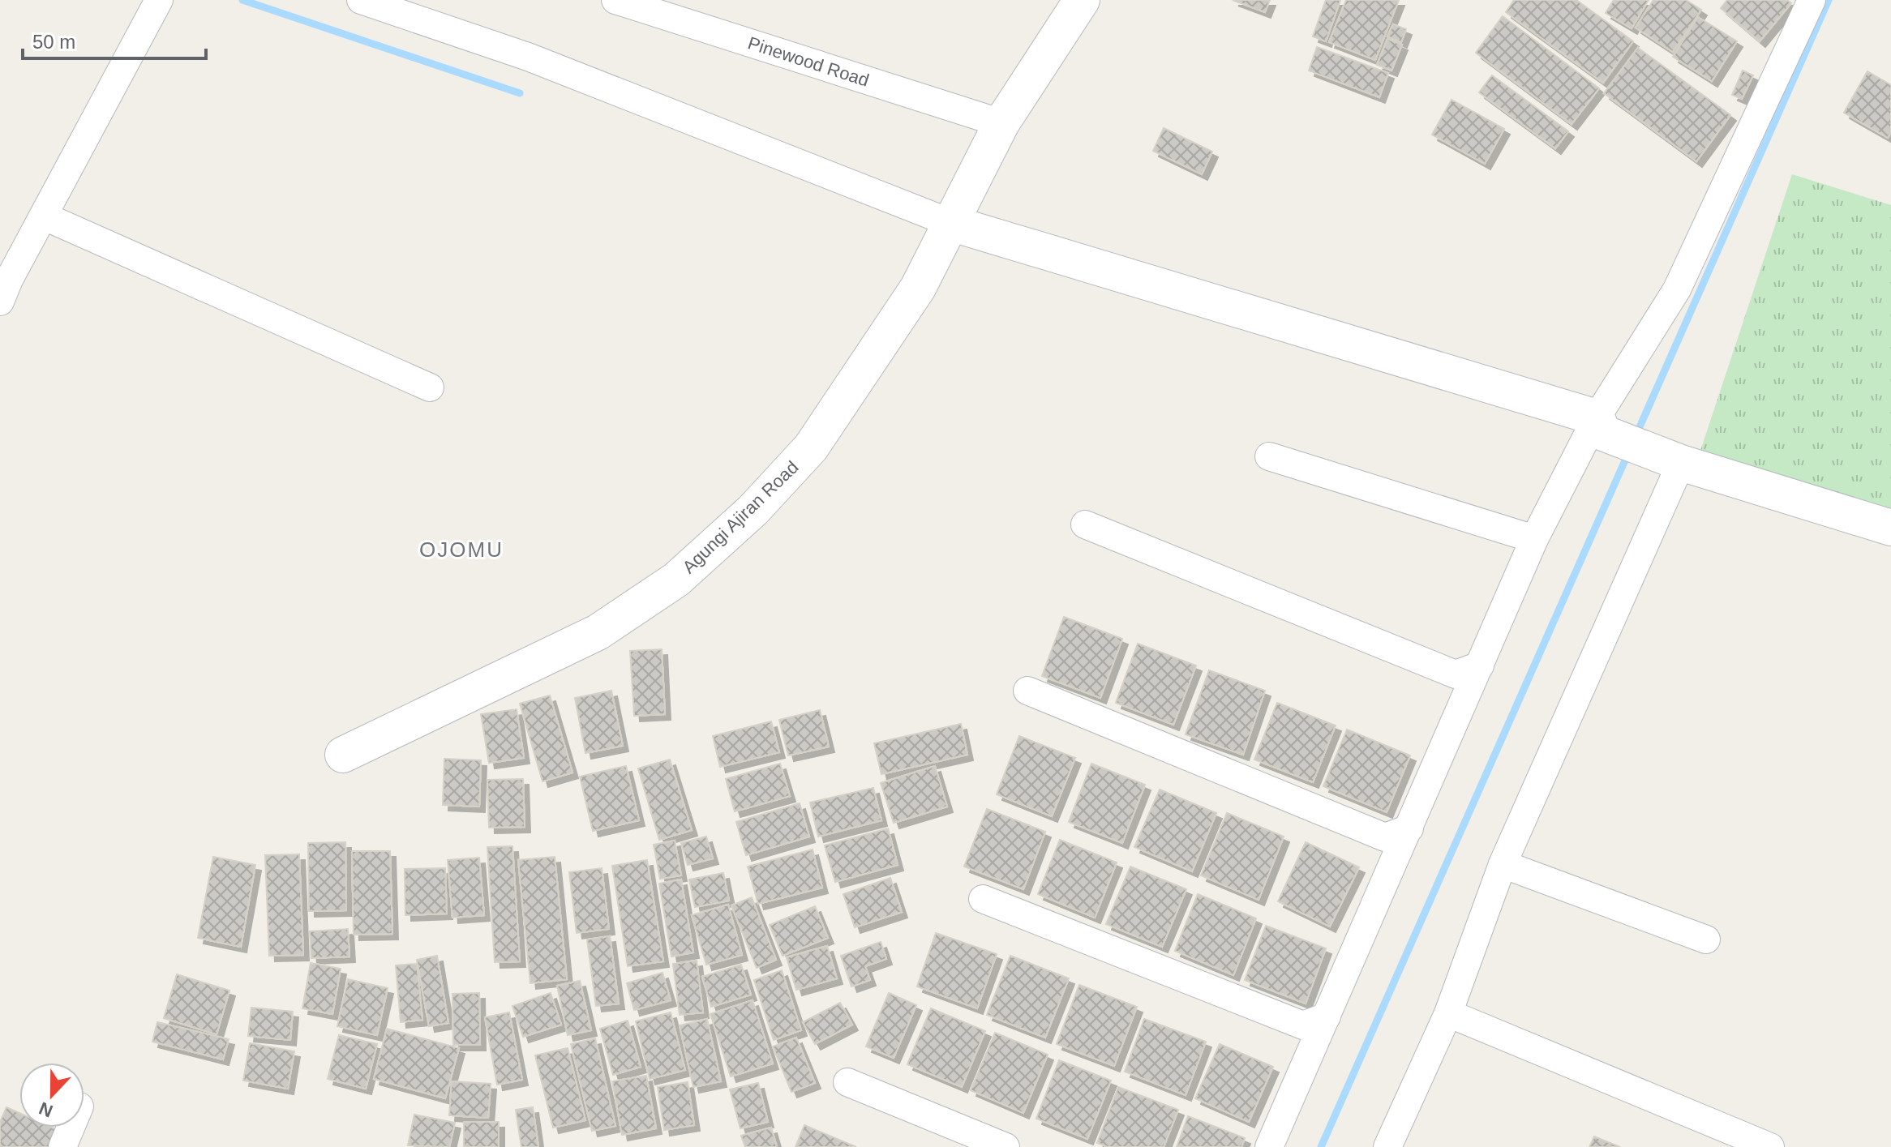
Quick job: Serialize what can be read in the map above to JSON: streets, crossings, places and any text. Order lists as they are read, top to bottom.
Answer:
{
  "streets": {
    "street": ["Pinewood Road", "Agungi Ajiran Road"]
  },
  "crossings": [
    ["Pinewood Road", "Agungi Ajiran Road"]
  ],
  "districts": ["OJOMU"],
  "scale_bar": "50 m",
  "north": "bottom"
}
